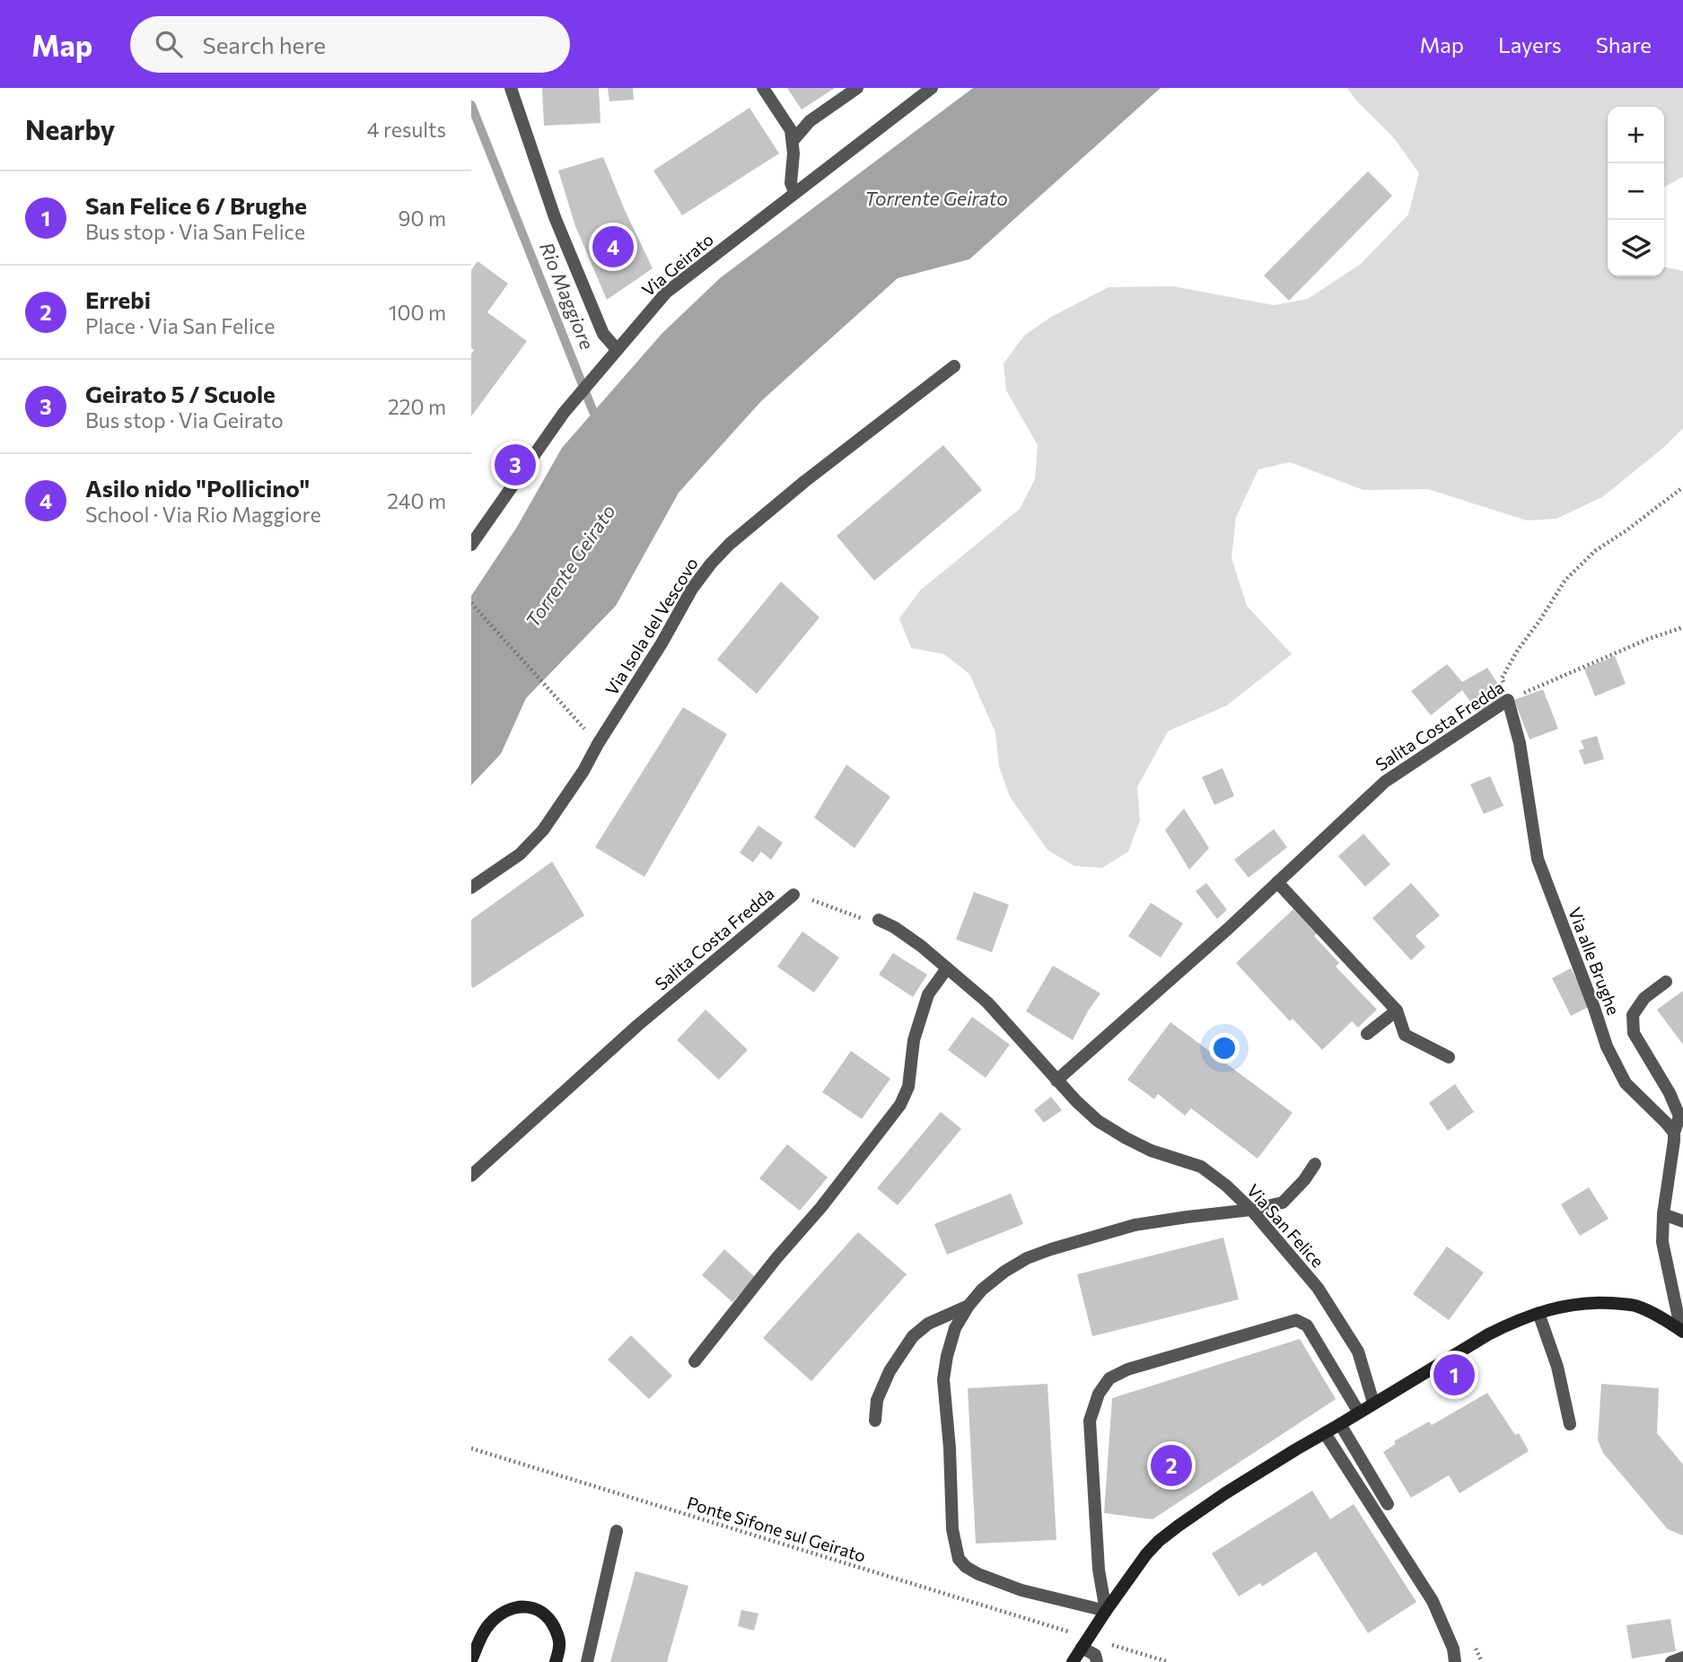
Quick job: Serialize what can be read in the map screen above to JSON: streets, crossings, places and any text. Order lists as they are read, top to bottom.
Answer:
{
  "streets": {
    "street": [
      "Via Geirato",
      "Via Isola del Vescovo",
      "Salita Costa Fredda",
      "Via alle Brughe",
      "Via San Felice"
    ],
    "path": ["Ponte Sifone sul Geirato"]
  },
  "crossings": [
    ["Salita Costa Fredda", "Via alle Brughe"],
    ["Salita Costa Fredda", "Via San Felice"]
  ],
  "water": ["Torrente Geirato", "Rio Maggiore"],
  "page": {
    "header": "Map",
    "search": "Search here",
    "nav": ["Map", "Layers", "Share"],
    "heading": ["Nearby", "4 results"],
    "map_buttons": ["+", "−"],
    "list": [
      {
        "mark": "1",
        "name": "San Felice 6 / Brughe",
        "note": "Bus stop · Via San Felice",
        "value": "90 m"
      },
      {
        "mark": "2",
        "name": "Errebi",
        "note": "Place · Via San Felice",
        "value": "100 m"
      },
      {
        "mark": "3",
        "name": "Geirato 5 / Scuole",
        "note": "Bus stop · Via Geirato",
        "value": "220 m"
      },
      {
        "mark": "4",
        "name": "Asilo nido \"Pollicino\"",
        "note": "School · Via Rio Maggiore",
        "value": "240 m"
      }
    ],
    "pins": [
      "4",
      "3",
      "1",
      "2"
    ]
  }
}
